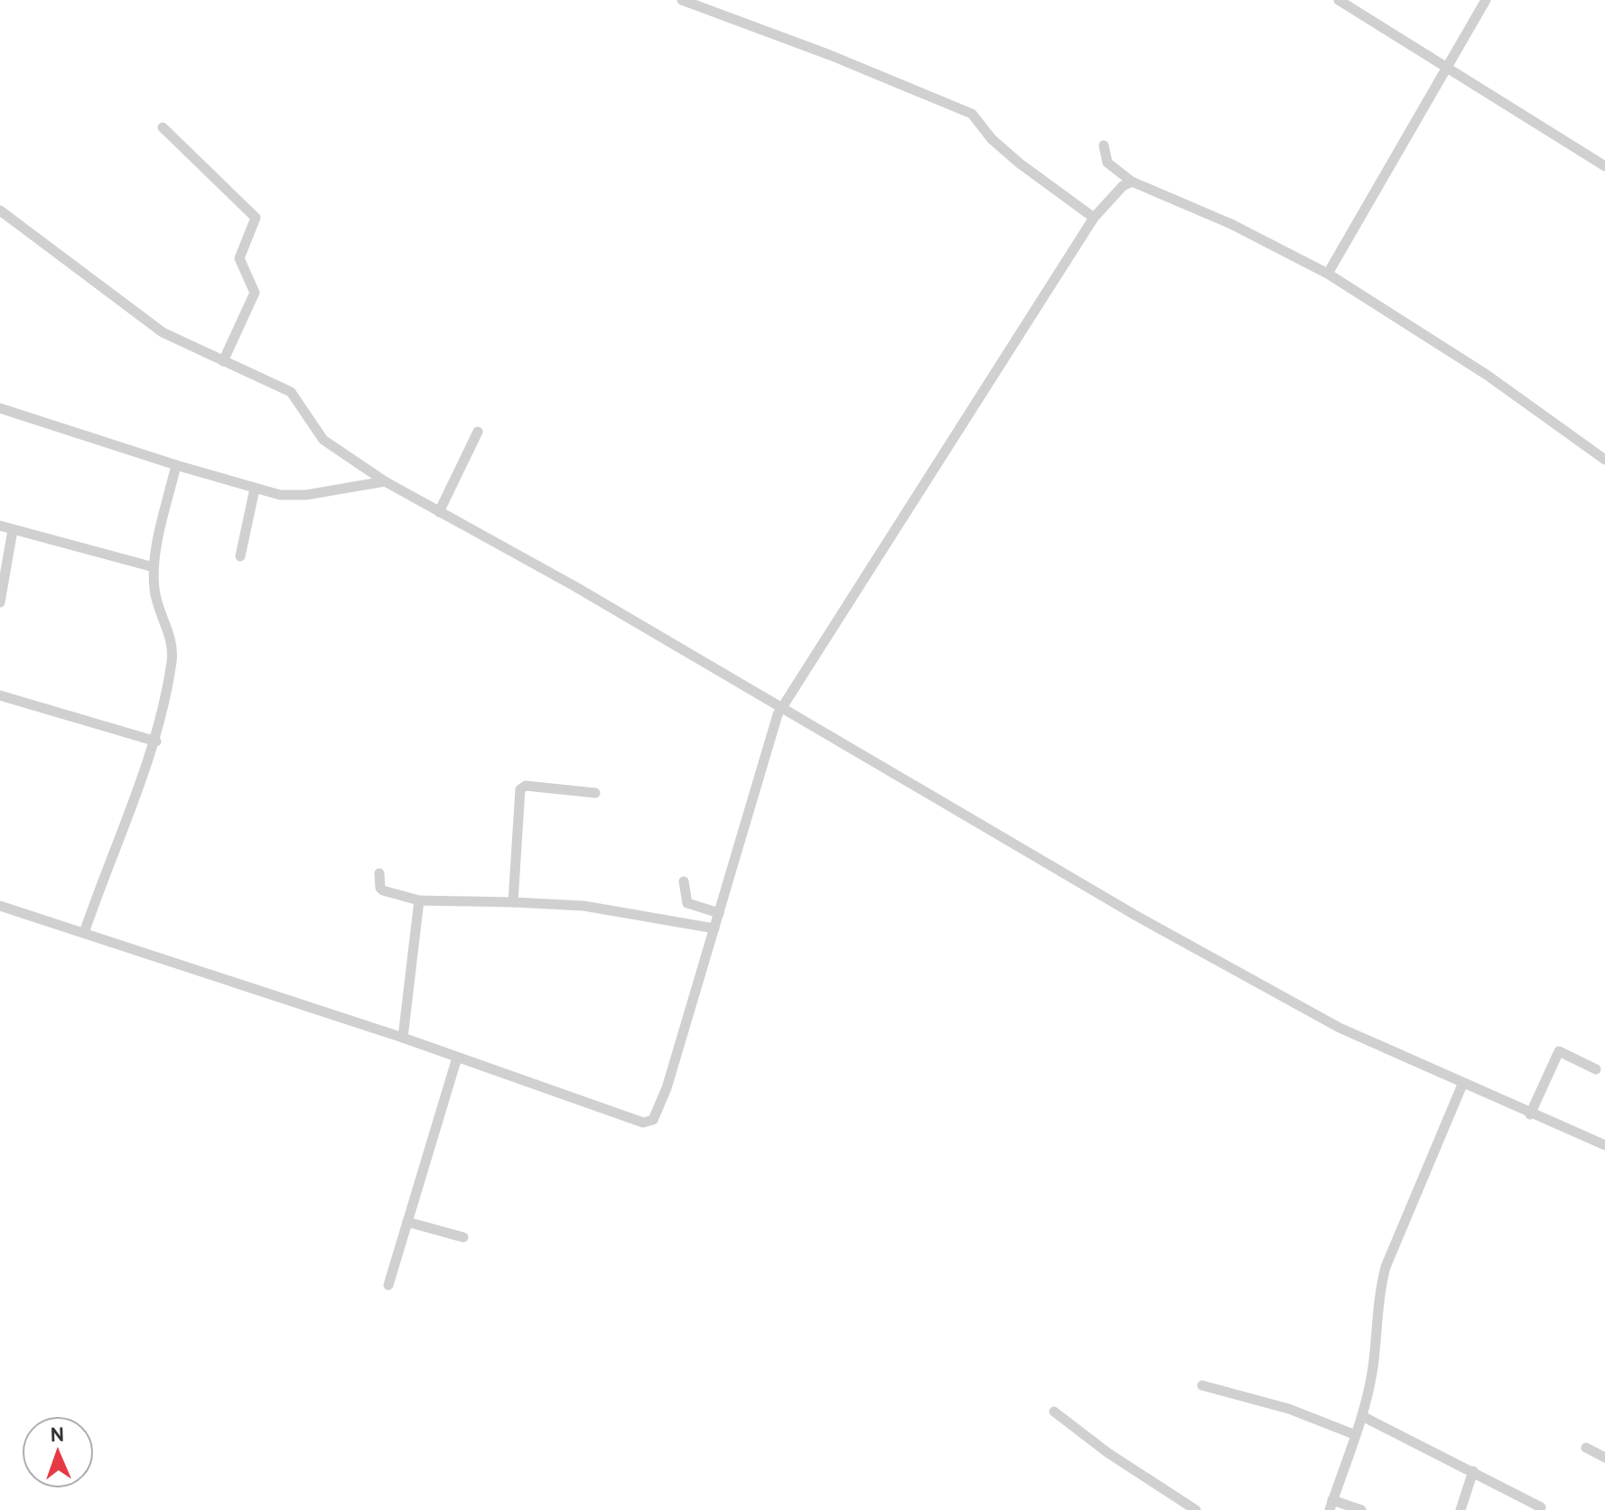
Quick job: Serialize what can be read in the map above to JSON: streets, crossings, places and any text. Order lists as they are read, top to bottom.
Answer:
{
  "north": "top"
}
